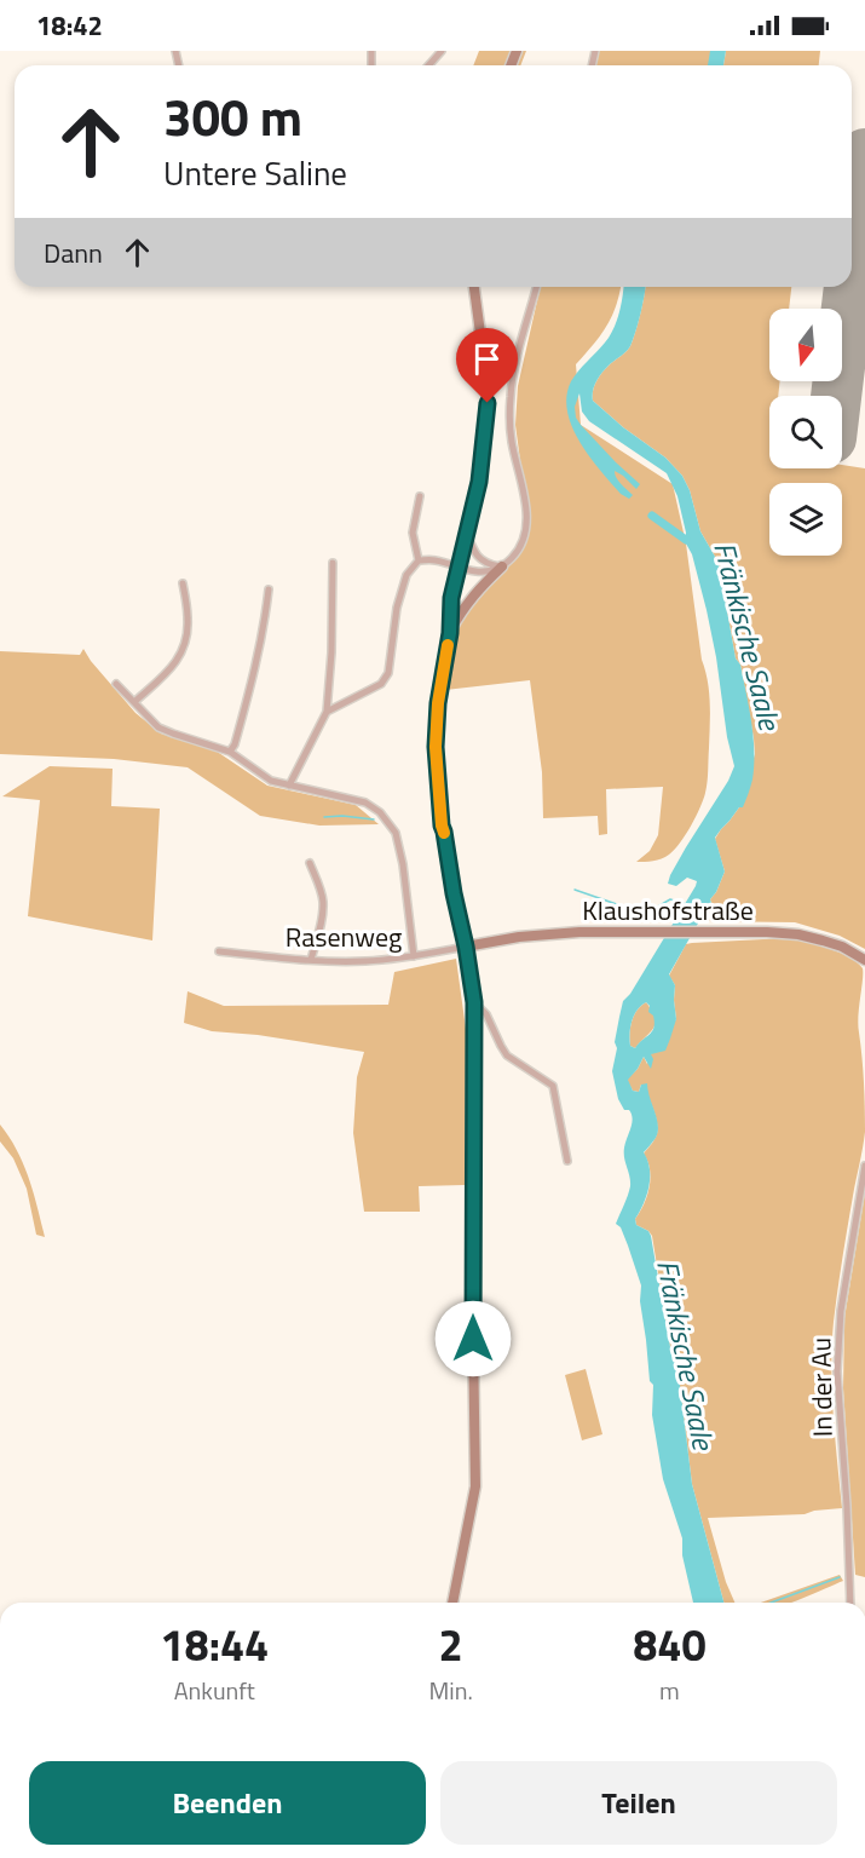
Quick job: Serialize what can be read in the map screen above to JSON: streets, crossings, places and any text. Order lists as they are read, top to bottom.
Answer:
{
  "streets": {
    "main road": ["Klaushofstraße"],
    "street": ["Rasenweg", "In der Au"]
  },
  "crossings": [
    ["Klaushofstraße", "Rasenweg"]
  ],
  "water": ["Fränkische Saale"],
  "north": "bottom",
  "page": {
    "status": "18:42",
    "turn": ["300 m", "Untere Saline"],
    "then": "Dann",
    "eta": [
      "18:44",
      "Ankunft",
      "2",
      "Min.",
      "840",
      "m"
    ],
    "buttons": ["Beenden", "Teilen"]
  }
}
